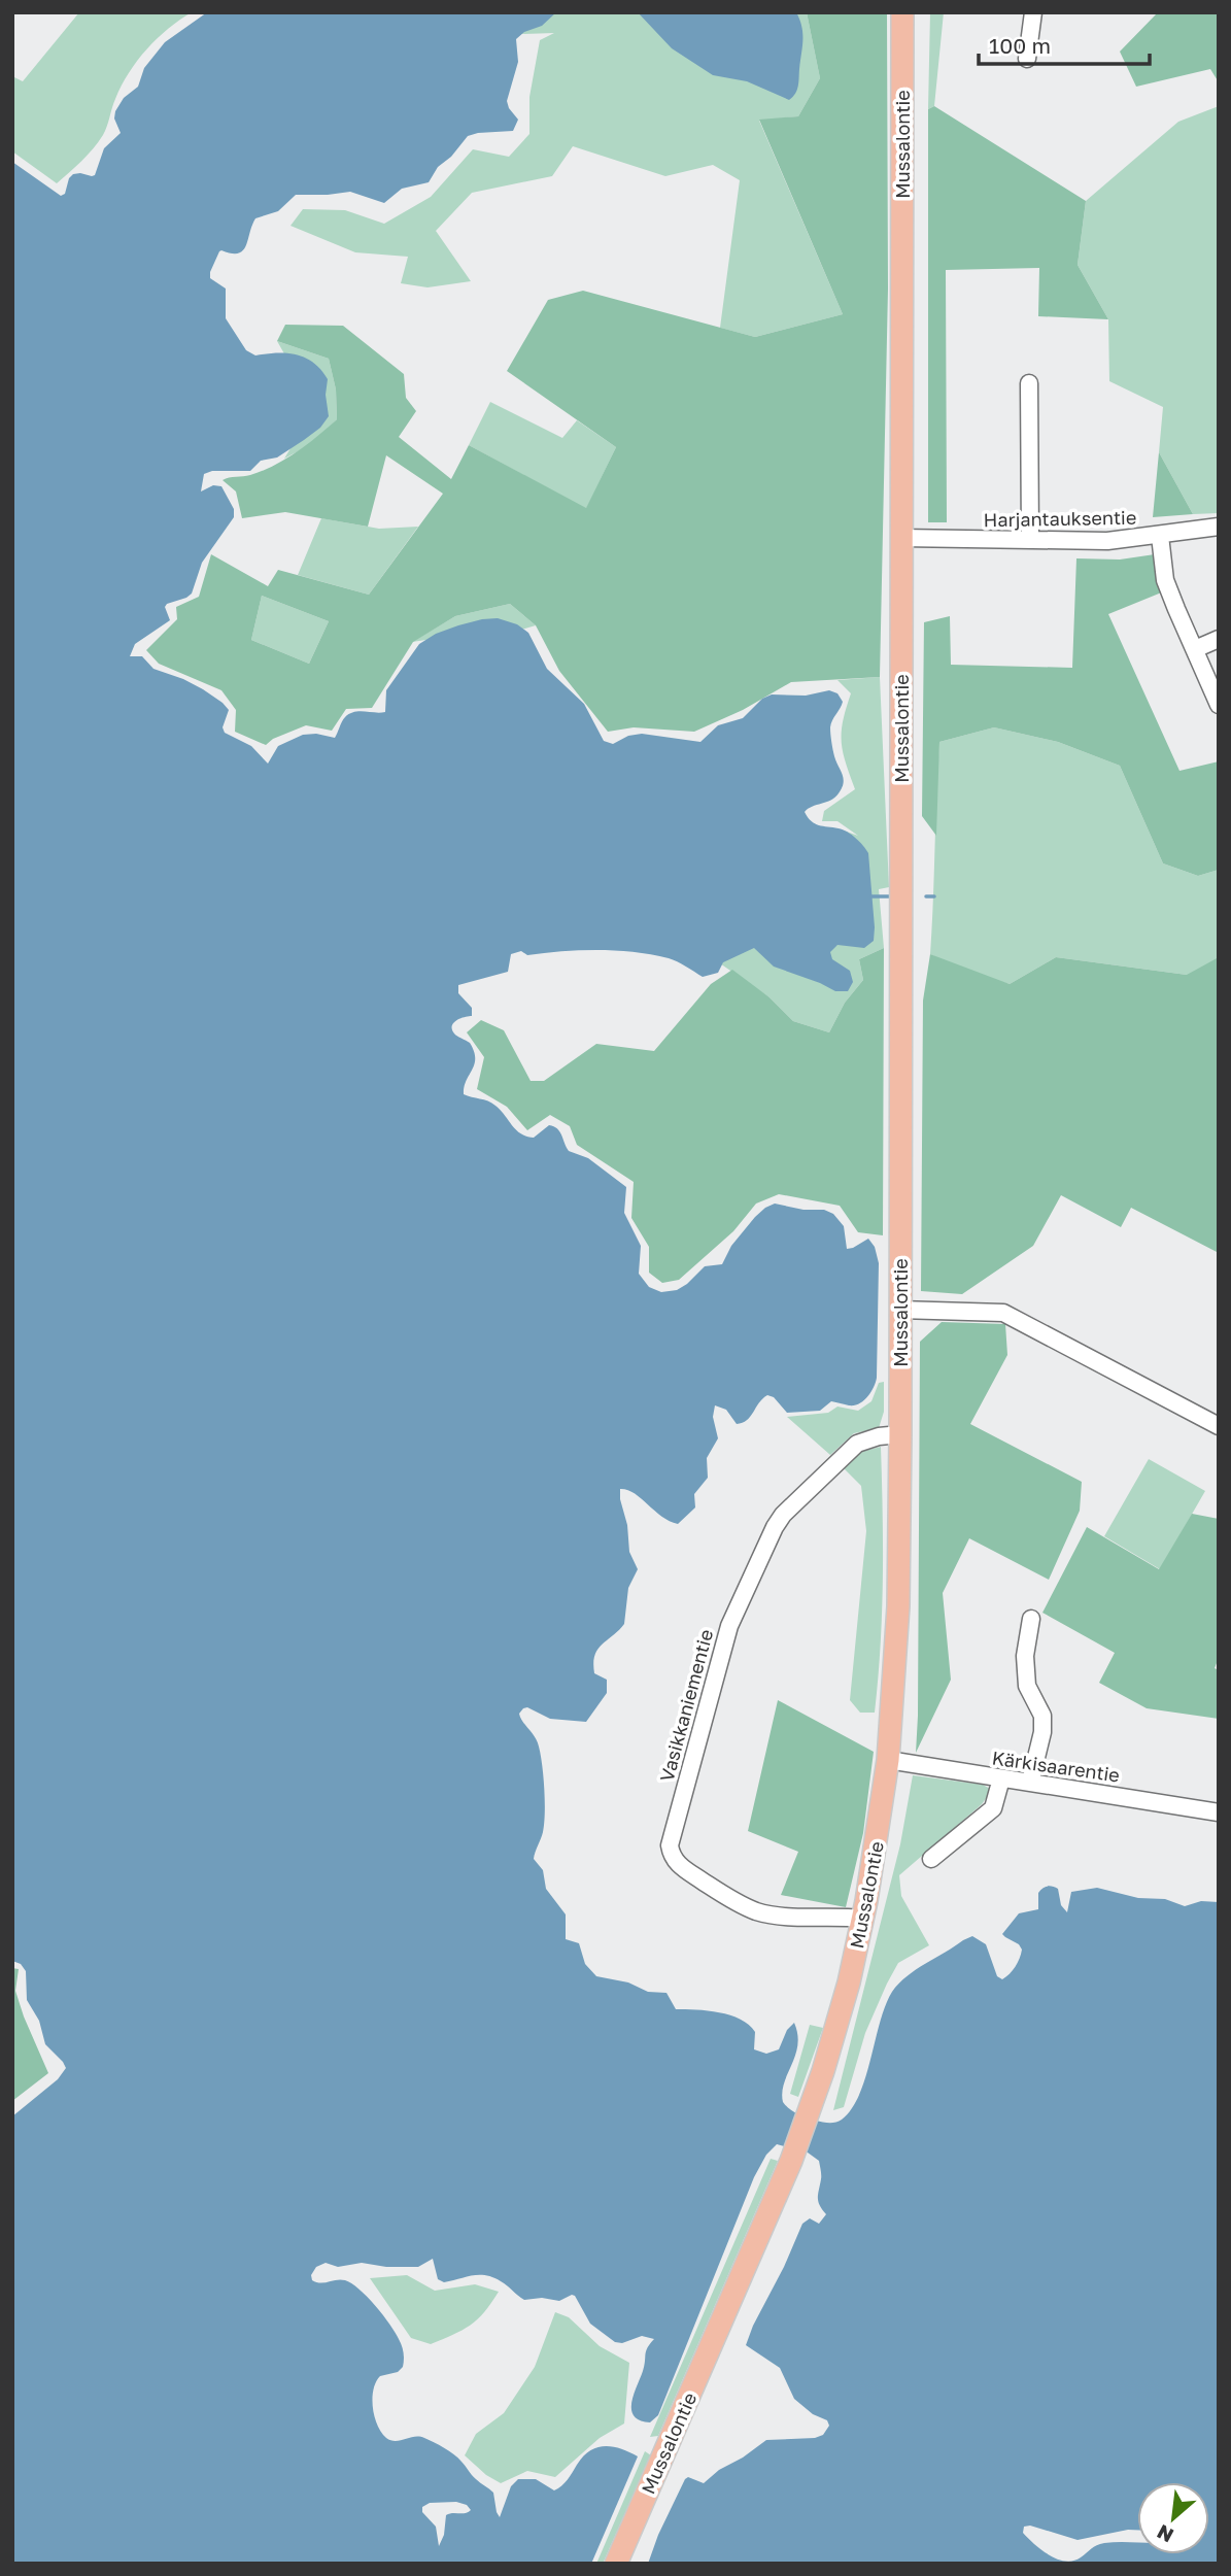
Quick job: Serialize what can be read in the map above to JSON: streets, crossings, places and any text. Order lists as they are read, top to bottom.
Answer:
{
  "streets": {
    "main road": ["Mussalontie"],
    "street": ["Harjantauksentie", "Vasikkaniementie", "Kärkisaarentie"]
  },
  "crossings": [
    ["Mussalontie", "Harjantauksentie"],
    ["Mussalontie", "Vasikkaniementie"],
    ["Mussalontie", "Kärkisaarentie"]
  ],
  "scale_bar": "100 m",
  "north": "bottom left"
}
